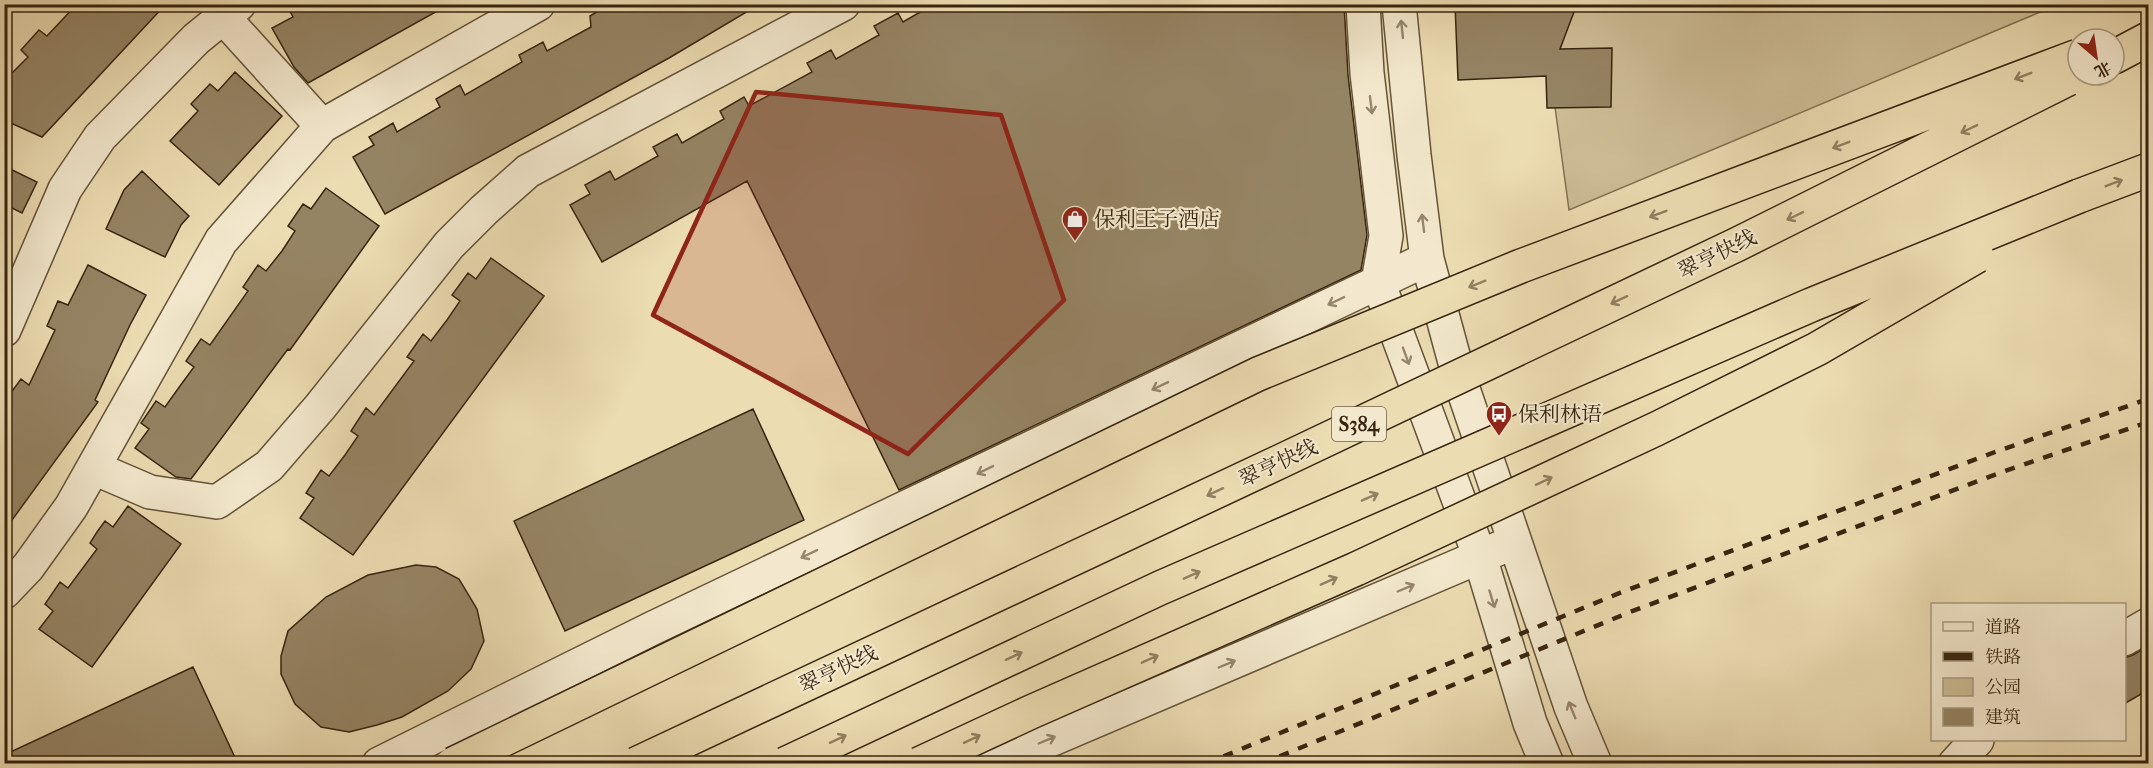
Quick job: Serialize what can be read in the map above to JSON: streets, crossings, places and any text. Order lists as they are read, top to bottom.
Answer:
{
  "streets": {
    "highway": ["翠亨快线", "S384"]
  },
  "places": {
    "shop": ["保利王子酒店"],
    "bus stop": ["保利林语"]
  },
  "legend": [
    "道路",
    "铁路",
    "公园",
    "建筑"
  ],
  "north": "bottom right"
}
